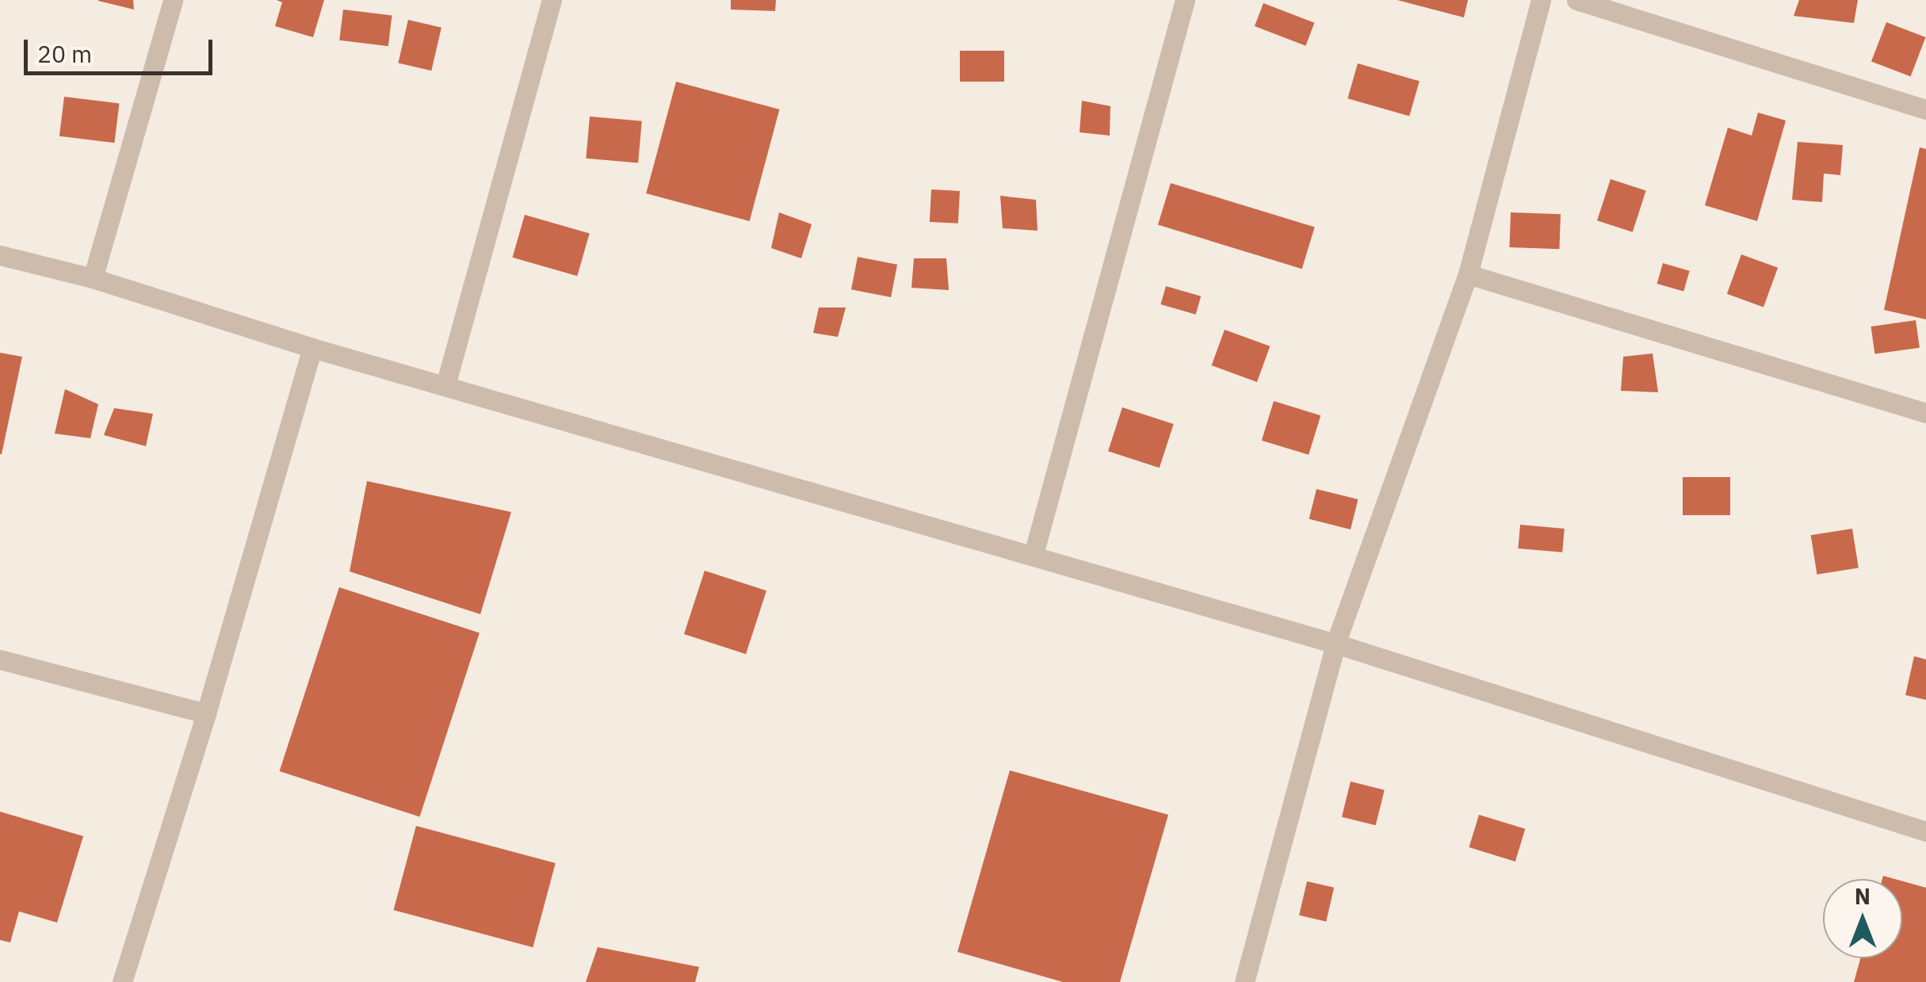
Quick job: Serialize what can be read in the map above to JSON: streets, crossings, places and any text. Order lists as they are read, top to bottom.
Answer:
{
  "scale_bar": "20 m",
  "north": "top"
}
